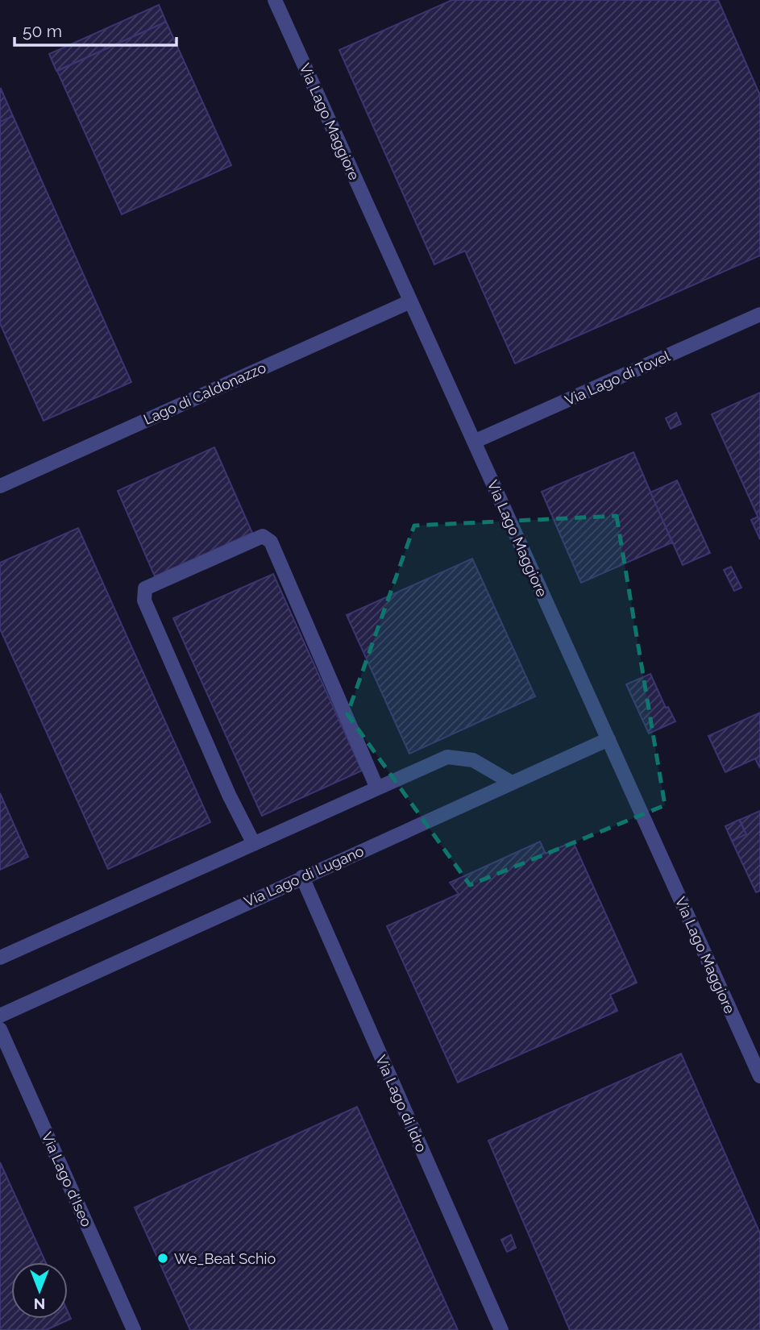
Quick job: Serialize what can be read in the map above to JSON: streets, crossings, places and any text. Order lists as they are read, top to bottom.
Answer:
{
  "streets": {
    "street": [
      "Via Lago Maggiore",
      "Via Lago di Tovel",
      "Lago di Caldonazzo",
      "Via Lago di Lugano",
      "Via Lago di Idro",
      "Via Lago d'Iseo"
    ]
  },
  "crossings": [
    ["Via Lago Maggiore", "Via Lago di Tovel"],
    ["Via Lago Maggiore", "Lago di Caldonazzo"],
    ["Via Lago Maggiore", "Via Lago di Lugano"],
    ["Via Lago di Lugano", "Via Lago di Idro"]
  ],
  "places": ["We_Beat Schio"],
  "scale_bar": "50 m",
  "north": "bottom"
}
